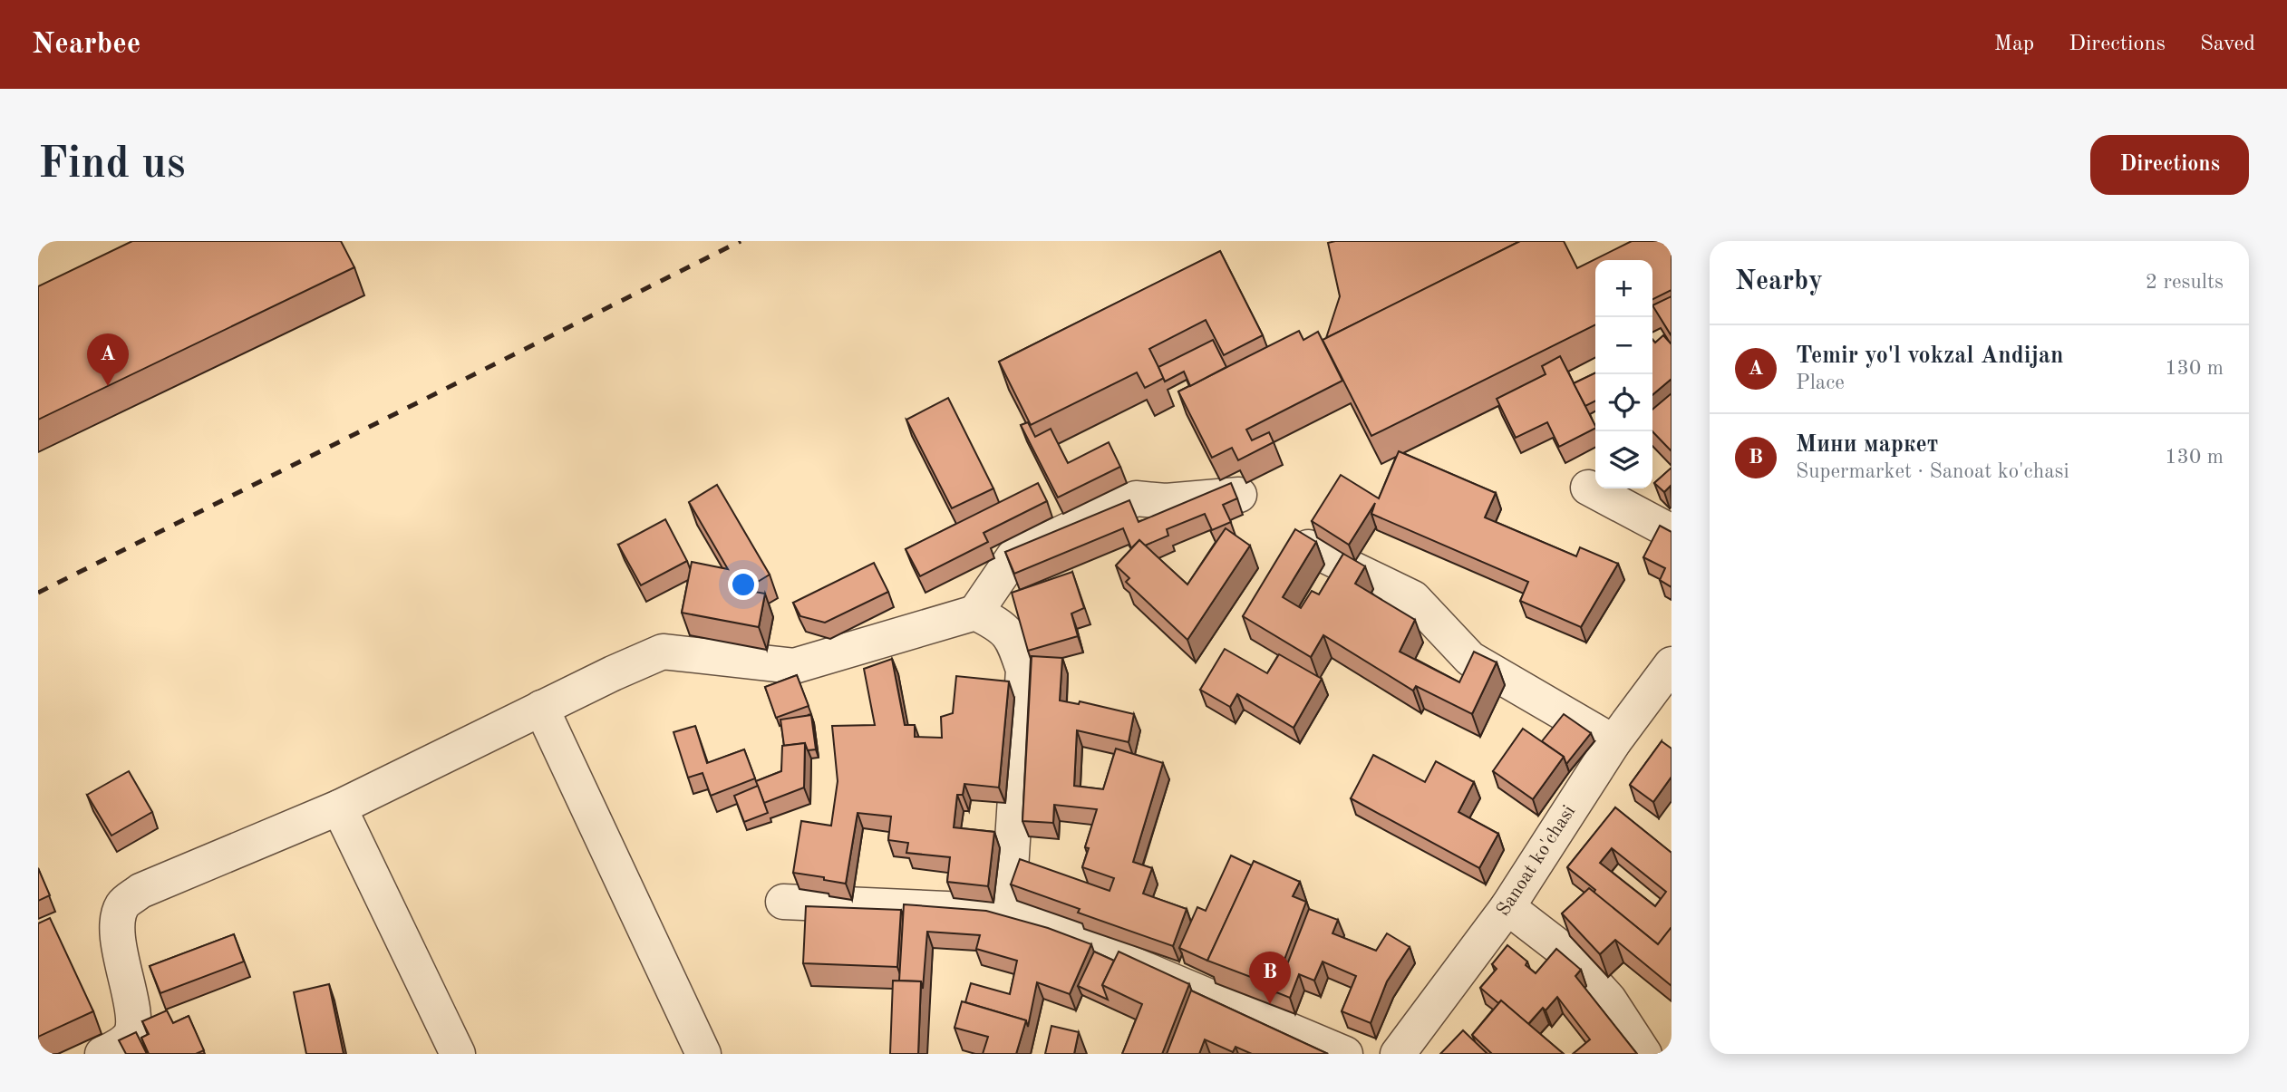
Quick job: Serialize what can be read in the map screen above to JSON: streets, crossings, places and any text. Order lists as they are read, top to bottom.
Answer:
{
  "streets": {
    "street": ["Sanoat ko'chasi"]
  },
  "page": {
    "header": "Nearbee",
    "nav": ["Map", "Directions", "Saved"],
    "buttons": "Directions",
    "title": "Find us",
    "heading": ["Nearby", "2 results"],
    "map_buttons": ["+", "−"],
    "list": [
      {
        "mark": "A",
        "name": "Temir yo'l vokzal Andijan",
        "note": "Place",
        "value": "130 m"
      },
      {
        "mark": "B",
        "name": "Мини маркет",
        "note": "Supermarket · Sanoat ko'chasi",
        "value": "130 m"
      }
    ],
    "pins": ["A", "B"]
  }
}
